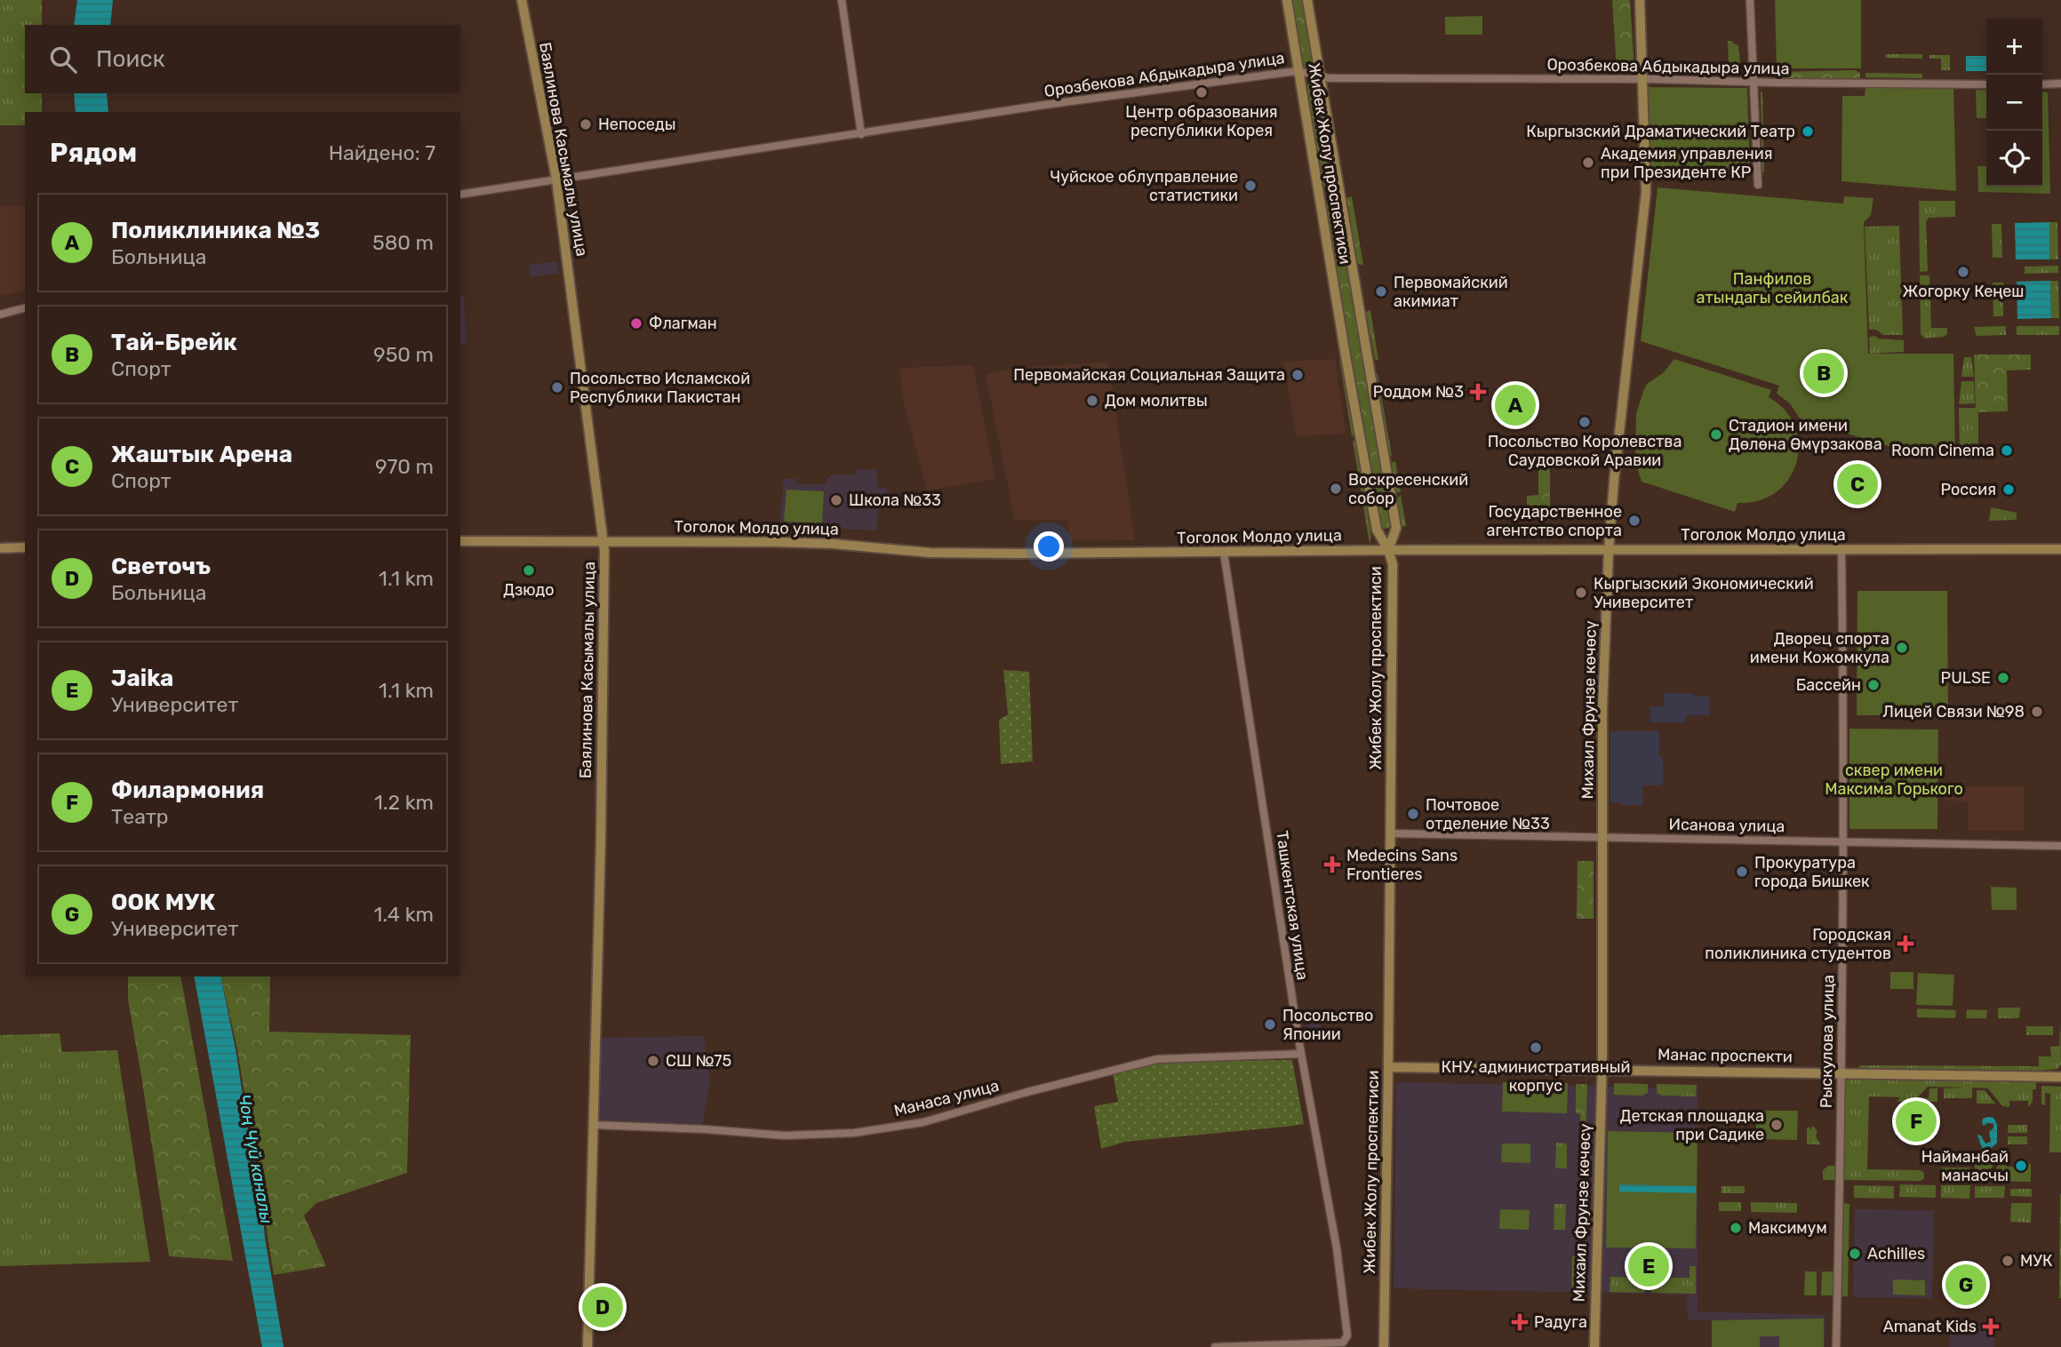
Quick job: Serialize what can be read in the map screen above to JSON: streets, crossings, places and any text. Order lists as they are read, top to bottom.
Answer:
{
  "streets": {
    "main road": [
      "Баялинова Касымалы улица",
      "Жибек Жолу проспектиси",
      "Тоголок Молдо улица",
      "Михаил Фрунзе көчөсү",
      "Манас проспекти"
    ],
    "street": [
      "Орозбекова Абдыкадыра улица",
      "Исанова улица",
      "Ташкентская улица",
      "Рыскулова улица",
      "Манаса улица"
    ]
  },
  "crossings": [
    ["Орозбекова Абдыкадыра улица", "Баялинова Касымалы улица"],
    ["Орозбекова Абдыкадыра улица", "Жибек Жолу проспектиси"],
    ["Орозбекова Абдыкадыра улица", "Михаил Фрунзе көчөсү"],
    ["Баялинова Касымалы улица", "Тоголок Молдо улица"],
    ["Баялинова Касымалы улица", "Манаса улица"],
    ["Жибек Жолу проспектиси", "Тоголок Молдо улица"],
    ["Жибек Жолу проспектиси", "Исанова улица"],
    ["Жибек Жолу проспектиси", "Манас проспекти"],
    ["Тоголок Молдо улица", "Михаил Фрунзе көчөсү"],
    ["Тоголок Молдо улица", "Ташкентская улица"],
    ["Тоголок Молдо улица", "Рыскулова улица"],
    ["Михаил Фрунзе көчөсү", "Исанова улица"],
    ["Михаил Фрунзе көчөсү", "Манас проспекти"],
    ["Исанова улица", "Рыскулова улица"],
    ["Ташкентская улица", "Манаса улица"],
    ["Рыскулова улица", "Манас проспекти"]
  ],
  "water": ["Чоң Чүй каналы"],
  "parks": ["Панфилов атындагы сейилбак", "сквер имени Максима Горького"],
  "places": {
    "other": [
      "Центр образования республики Корея",
      "Непоседы",
      "Кыргызский Драматический Театр",
      "Академия управления при Президенте КР",
      "Чуйское облуправление статистики",
      "Жогорку Кеңеш",
      "Первомайский акимиат",
      "Флагман",
      "Первомайская Социальная Защита",
      "Посольство Исламской Республики Пакистан",
      "Дом молитвы",
      "Посольство Королевства Саудовской Аравии",
      "Стадион имени Дөлөна Өмүрзакова",
      "Room Cinema",
      "Воскресенский собор",
      "Россия",
      "Школа №33",
      "Государственное агентство спорта",
      "Дзюдо",
      "Кыргызский Экономический Университет",
      "Дворец спорта имени Кожомкула",
      "PULSE",
      "Бассейн",
      "Лицей Связи №98",
      "Почтовое отделение №33",
      "Прокуратура города Бишкек",
      "Посольство Японии",
      "КНУ, административный корпус",
      "СШ №75",
      "Детская площадка при Садике",
      "Найманбай манасчы",
      "Максимум",
      "Achilles",
      "МУК"
    ],
    "health": [
      "Роддом №3",
      "Medecins Sans Frontieres",
      "Городская поликлиника студентов",
      "Радуга",
      "Amanat Kids"
    ]
  },
  "page": {
    "map_buttons": ["+", "−"],
    "search": "Поиск",
    "heading": ["Рядом", "Найдено: 7"],
    "list": [
      {
        "mark": "A",
        "name": "Поликлиника №3",
        "note": "Больница",
        "value": "580 m"
      },
      {
        "mark": "B",
        "name": "Тай-Брейк",
        "note": "Спорт",
        "value": "950 m"
      },
      {
        "mark": "C",
        "name": "Жаштык Арена",
        "note": "Спорт",
        "value": "970 m"
      },
      {
        "mark": "D",
        "name": "Светочъ",
        "note": "Больница",
        "value": "1.1 km"
      },
      {
        "mark": "E",
        "name": "Jaika",
        "note": "Университет",
        "value": "1.1 km"
      },
      {
        "mark": "F",
        "name": "Филармония",
        "note": "Театр",
        "value": "1.2 km"
      },
      {
        "mark": "G",
        "name": "ООК МУК",
        "note": "Университет",
        "value": "1.4 km"
      }
    ],
    "pins": [
      "B",
      "A",
      "C",
      "F",
      "E",
      "G",
      "D"
    ]
  }
}
